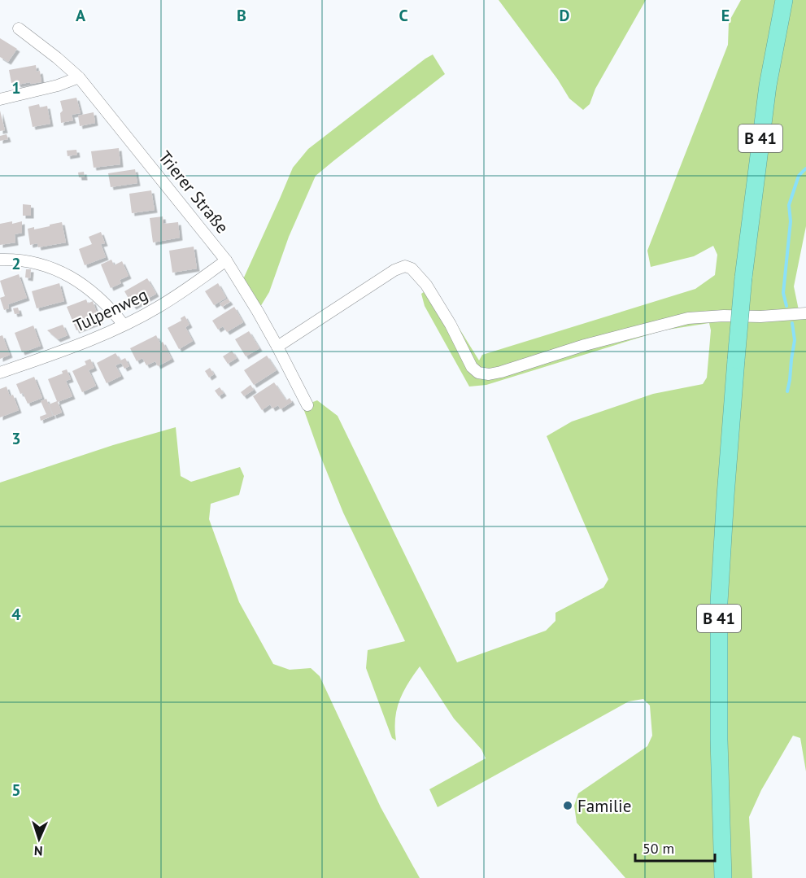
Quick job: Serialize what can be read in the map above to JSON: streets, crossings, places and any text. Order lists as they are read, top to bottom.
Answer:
{
  "streets": {
    "highway": ["B 41"],
    "street": ["Trierer Straße", "Tulpenweg"]
  },
  "crossings": [
    ["Trierer Straße", "Tulpenweg"]
  ],
  "places": ["Familie"],
  "scale_bar": "50 m",
  "north": "bottom",
  "grid": {
    "columns": [
      "A",
      "B",
      "C",
      "D",
      "E"
    ],
    "rows": [
      "1",
      "2",
      "3",
      "4",
      "5"
    ]
  }
}
